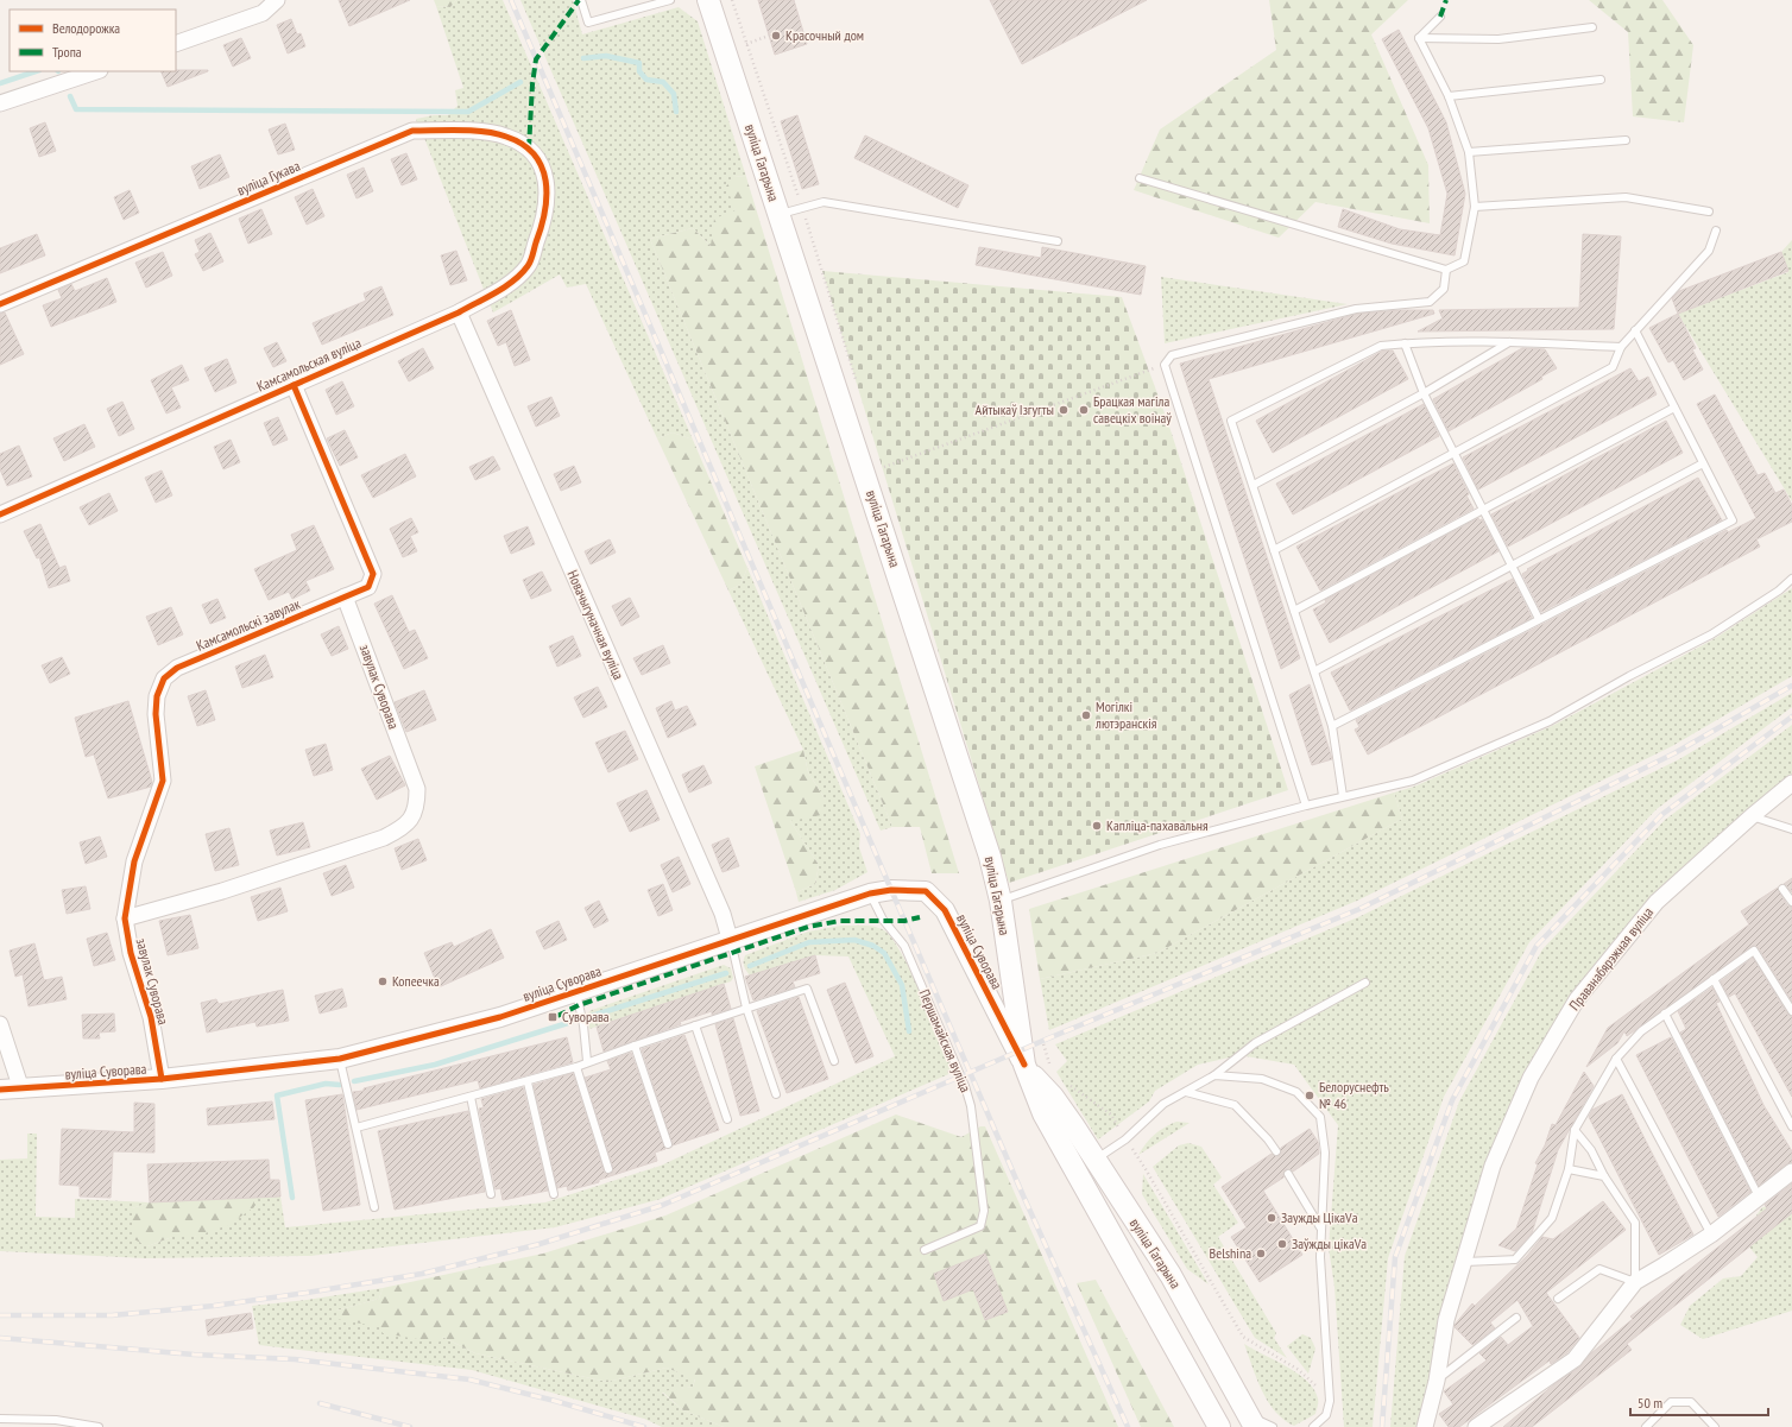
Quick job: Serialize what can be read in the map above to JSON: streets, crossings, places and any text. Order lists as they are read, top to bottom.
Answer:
{
  "streets": {
    "main road": ["вуліца Гагарына"],
    "street": [
      "вуліца Гукава",
      "Камсамольская вуліца",
      "Камсамольскі завулак",
      "Новачыгуначная вуліца",
      "завулак Суворава",
      "вуліца Суворава",
      "Праванабярэжная вуліца"
    ],
    "lane": ["Першамайская вуліца"]
  },
  "crossings": [
    ["вуліца Гагарына", "вуліца Суворава"],
    ["вуліца Гукава", "Камсамольская вуліца"],
    ["Камсамольская вуліца", "Камсамольскі завулак"],
    ["Камсамольская вуліца", "Новачыгуначная вуліца"],
    ["Камсамольскі завулак", "завулак Суворава"],
    ["Новачыгуначная вуліца", "вуліца Суворава"],
    ["завулак Суворава", "вуліца Суворава"],
    ["вуліца Суворава", "Першамайская вуліца"]
  ],
  "places": {
    "other": [
      "Красочный дом",
      "Айтыкаў Ізгугты",
      "Брацкая магіла савецкіх воінаў",
      "Могілкі лютэранскія",
      "Капліца-пахавальня",
      "Копеечка",
      "Белоруснефть № 46",
      "Заужды ЦікаVа",
      "Заўжды цікаVа",
      "Belshina"
    ],
    "transit": ["Суворава"]
  },
  "legend": ["Велодорожка", "Тропа"],
  "scale_bar": "50 m"
}
